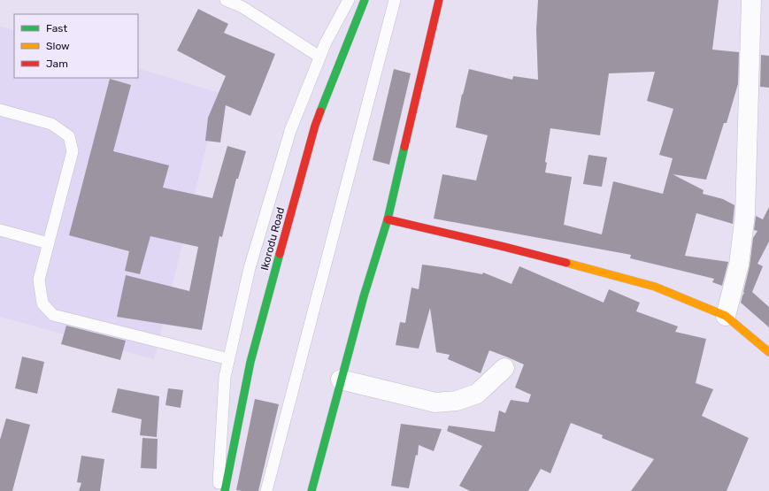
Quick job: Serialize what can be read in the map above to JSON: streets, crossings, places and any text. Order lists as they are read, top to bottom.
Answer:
{
  "streets": {
    "main road": ["Ikorodu Road"]
  },
  "legend": ["Fast", "Slow", "Jam"]
}
